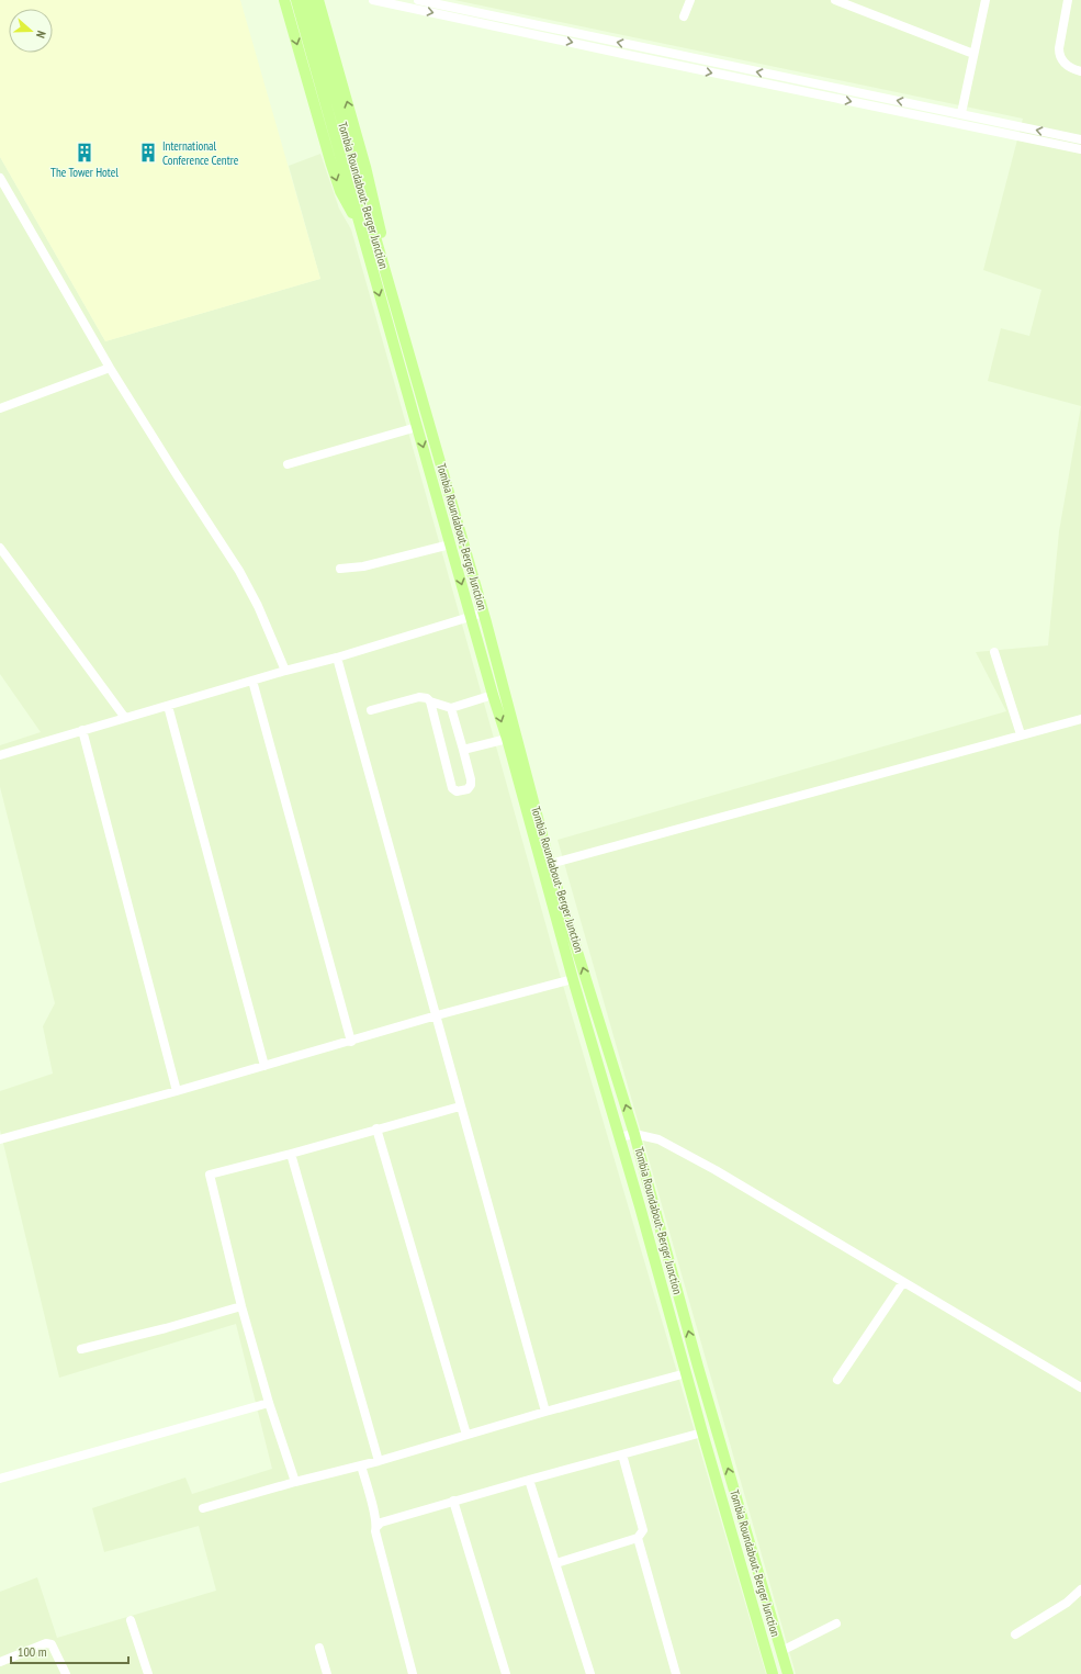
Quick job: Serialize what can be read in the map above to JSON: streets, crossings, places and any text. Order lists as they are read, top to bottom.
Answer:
{
  "streets": {
    "main road": ["Tombia Roundabout- Berger Junction"]
  },
  "places": {
    "building": ["The Tower Hotel", "International Conference Centre"]
  },
  "scale_bar": "100 m",
  "north": "right"
}
